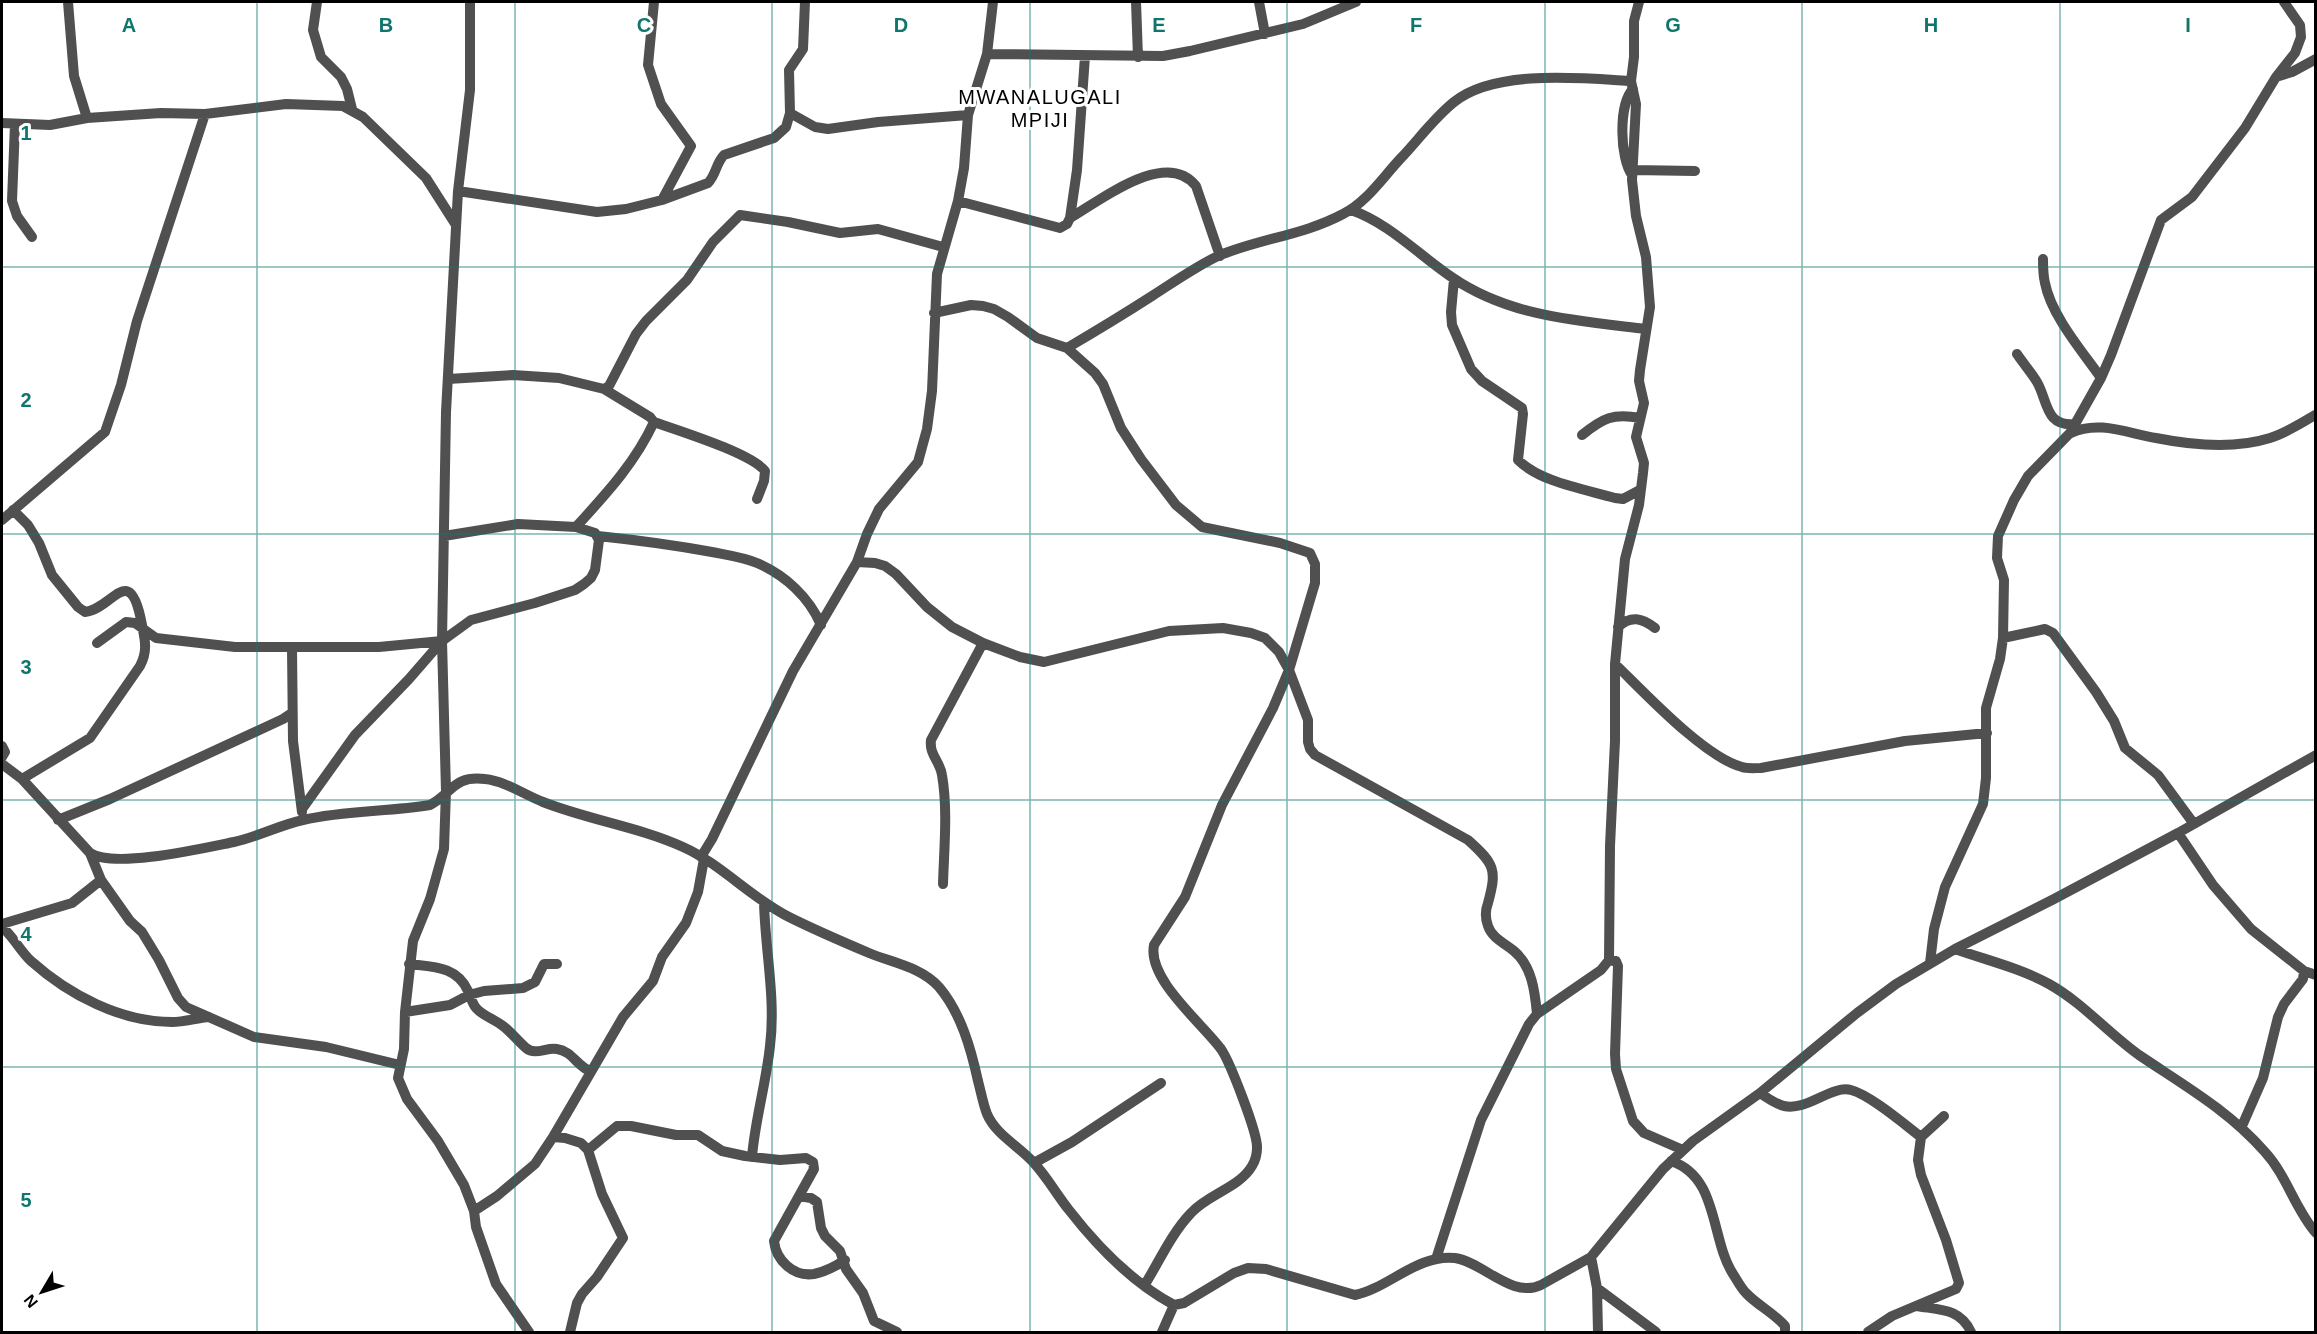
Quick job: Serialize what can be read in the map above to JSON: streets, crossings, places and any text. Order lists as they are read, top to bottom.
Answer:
{
  "districts": ["MWANALUGALI MPIJI"],
  "north": "bottom left",
  "grid": {
    "columns": [
      "A",
      "B",
      "C",
      "D",
      "E",
      "F",
      "G",
      "H",
      "I"
    ],
    "rows": [
      "1",
      "2",
      "3",
      "4",
      "5"
    ]
  }
}
